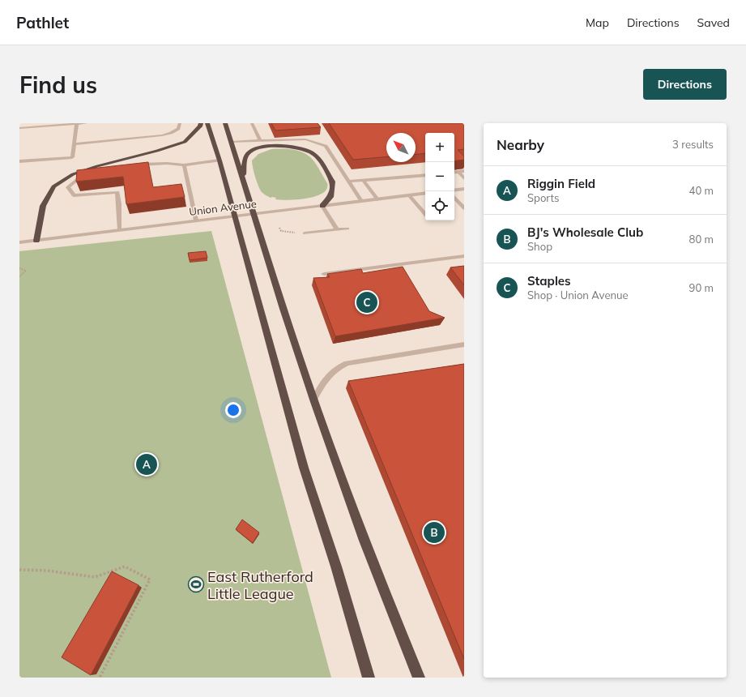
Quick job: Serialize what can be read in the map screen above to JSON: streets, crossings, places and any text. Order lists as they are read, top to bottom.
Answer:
{
  "streets": {
    "street": ["Union Avenue"]
  },
  "places": {
    "sports": ["East Rutherford Little League"]
  },
  "north": "top left",
  "page": {
    "header": "Pathlet",
    "nav": ["Map", "Directions", "Saved"],
    "buttons": "Directions",
    "title": "Find us",
    "heading": ["Nearby", "3 results"],
    "map_buttons": ["+", "−"],
    "list": [
      {
        "mark": "A",
        "name": "Riggin Field",
        "note": "Sports",
        "value": "40 m"
      },
      {
        "mark": "B",
        "name": "BJ's Wholesale Club",
        "note": "Shop",
        "value": "80 m"
      },
      {
        "mark": "C",
        "name": "Staples",
        "note": "Shop · Union Avenue",
        "value": "90 m"
      }
    ],
    "pins": ["C", "A", "B"]
  }
}
